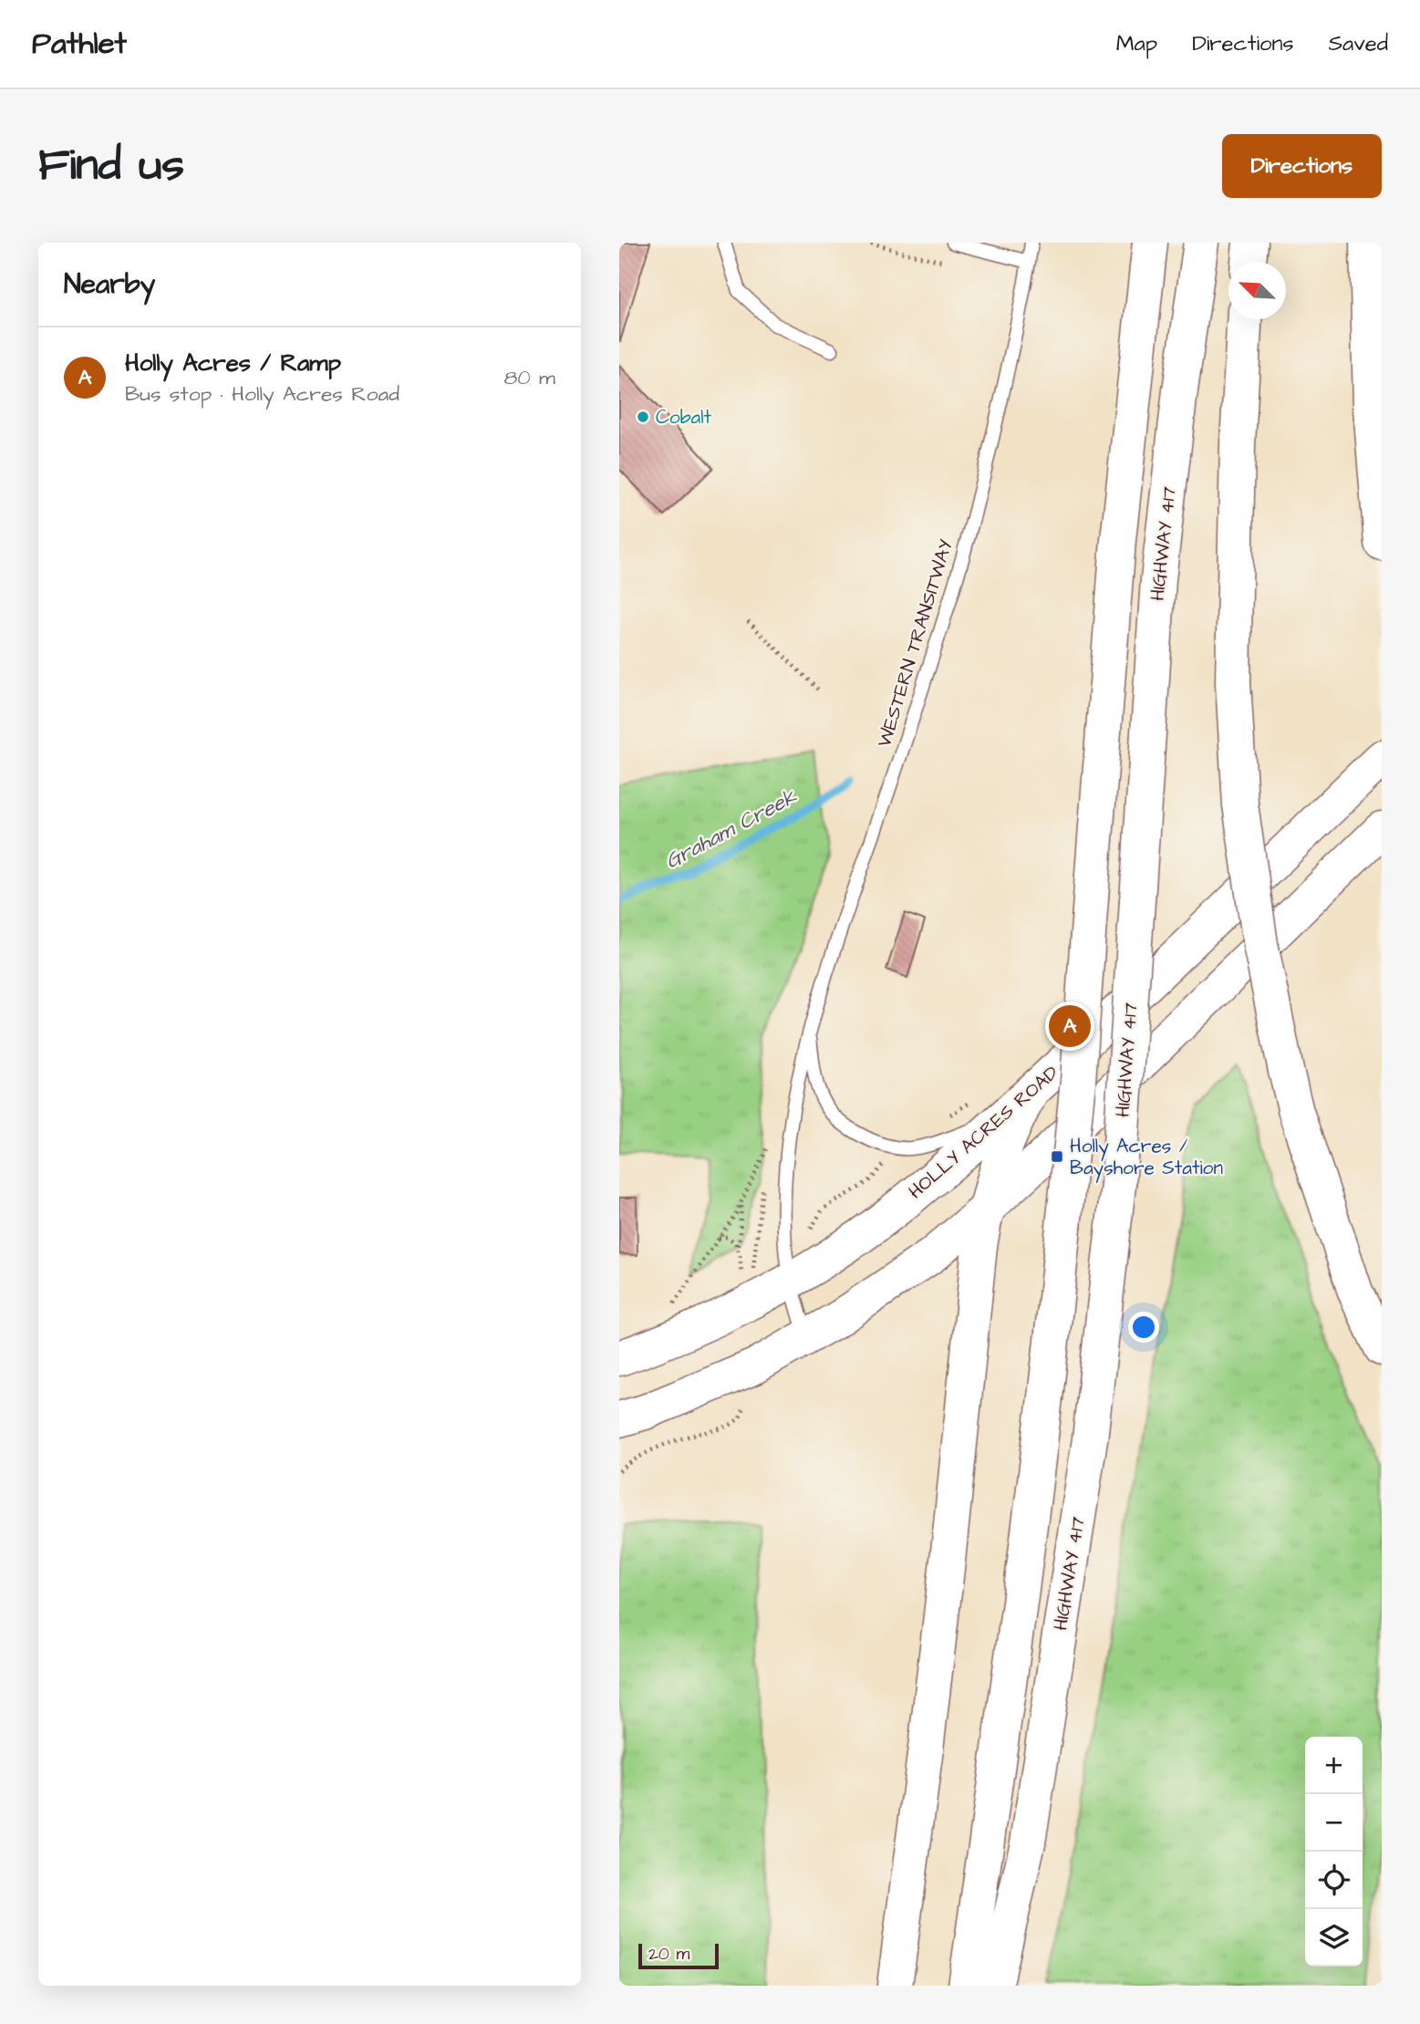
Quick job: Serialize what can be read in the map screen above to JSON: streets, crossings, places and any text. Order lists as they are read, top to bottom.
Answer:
{
  "streets": {
    "main road": ["HIGHWAY 417", "HOLLY ACRES ROAD"],
    "lane": ["WESTERN TRANSITWAY"]
  },
  "crossings": [
    ["WESTERN TRANSITWAY", "HOLLY ACRES ROAD"]
  ],
  "water": ["Graham Creek"],
  "places": {
    "other": ["Cobalt"],
    "transit": ["Holly Acres / Bayshore Station"]
  },
  "scale_bar": "20 m",
  "north": "top left",
  "page": {
    "header": "Pathlet",
    "nav": ["Map", "Directions", "Saved"],
    "buttons": "Directions",
    "title": "Find us",
    "heading": "Nearby",
    "list": [
      {
        "mark": "A",
        "name": "Holly Acres / Ramp",
        "note": "Bus stop · Holly Acres Road",
        "value": "80 m"
      }
    ],
    "pins": "A",
    "map_buttons": ["+", "−"],
    "scale": "20 m"
  }
}
